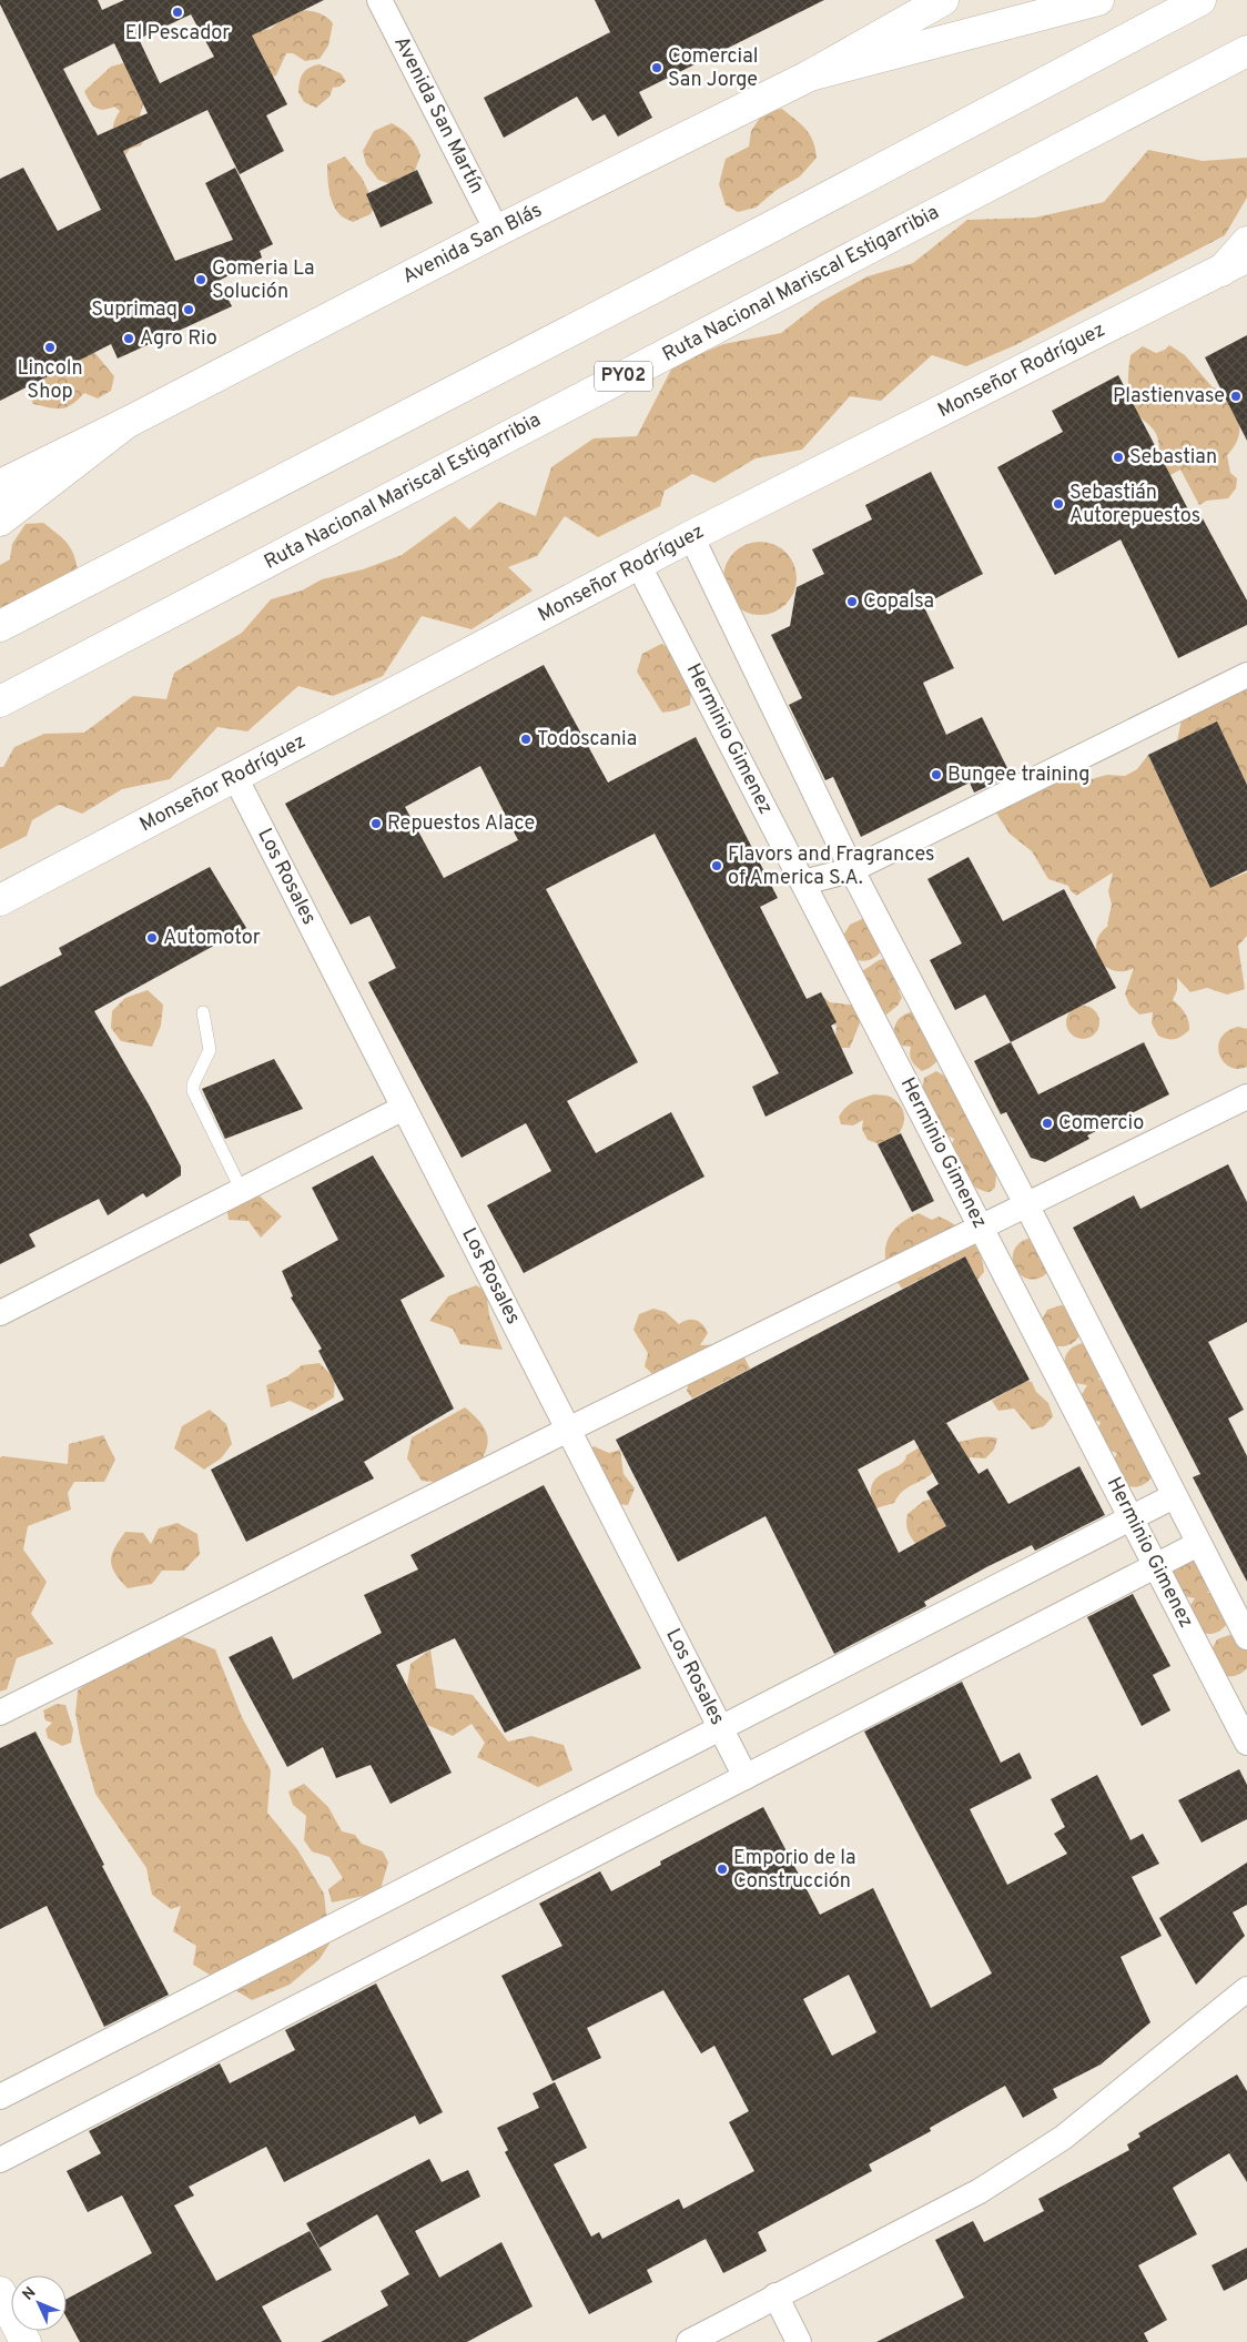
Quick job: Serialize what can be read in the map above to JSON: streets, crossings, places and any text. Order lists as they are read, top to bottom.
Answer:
{
  "streets": {
    "main road": [
      "Avenida San Blás",
      "Ruta Nacional Mariscal Estigarribia",
      "Monseñor Rodríguez",
      "PY02"
    ],
    "street": ["Avenida San Martín", "Herminio Gimenez", "Los Rosales"]
  },
  "crossings": [
    ["Avenida San Martín", "Avenida San Blás"],
    ["Monseñor Rodríguez", "Herminio Gimenez"],
    ["Monseñor Rodríguez", "Los Rosales"]
  ],
  "places": [
    "El Pescador",
    "Comercial San Jorge",
    "Gomeria La Solución",
    "Suprimaq",
    "Agro Rio",
    "Lincoln Shop",
    "Plastienvase",
    "Sebastian",
    "Sebastián Autorepuestos",
    "Copalsa",
    "Todoscania",
    "Bungee training",
    "Repuestos Alace",
    "Flavors and Fragrances of America S.A.",
    "Automotor",
    "Comercio",
    "Emporio de la Construcción"
  ],
  "north": "top left"
}
